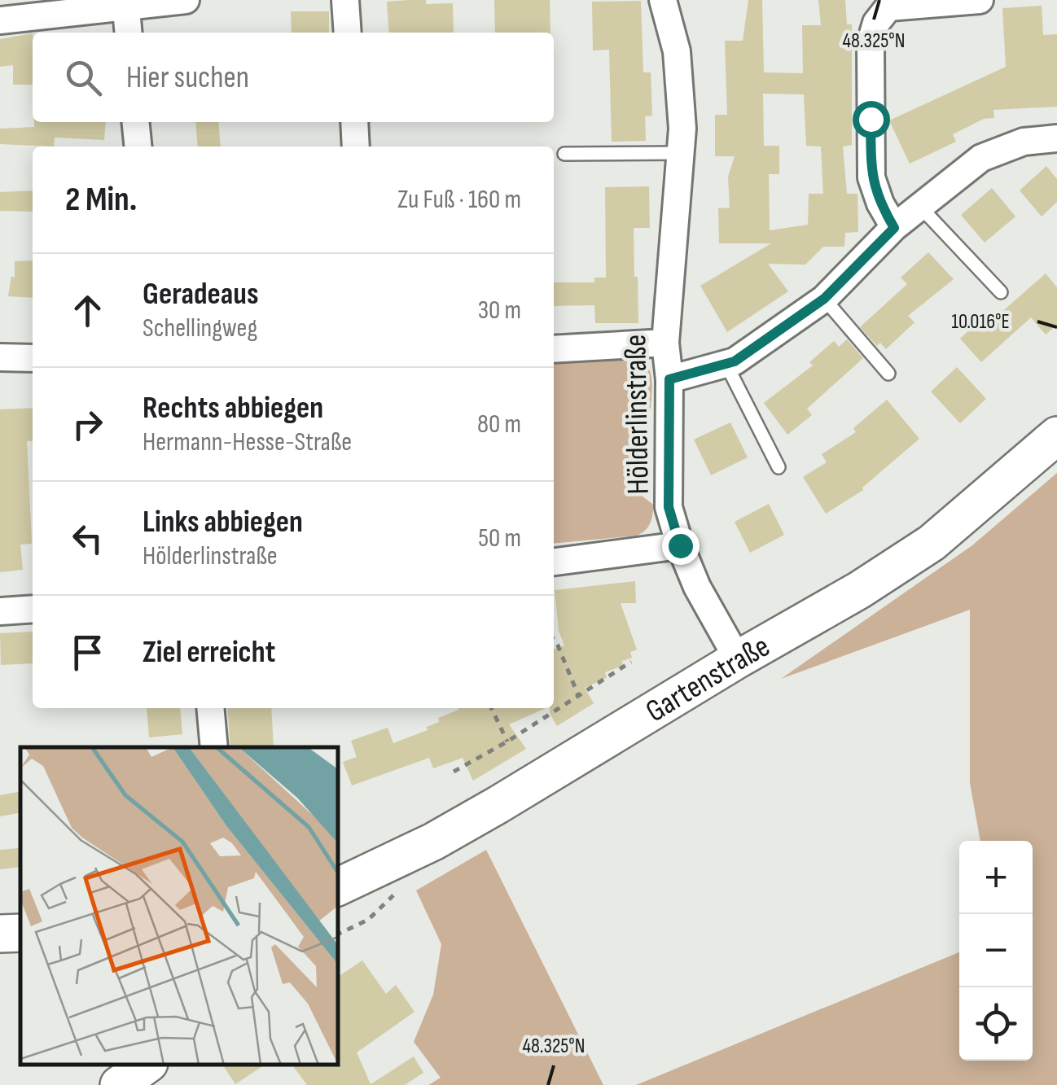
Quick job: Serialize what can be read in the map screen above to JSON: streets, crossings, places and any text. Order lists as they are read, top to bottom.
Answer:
{
  "streets": {
    "main road": ["Gartenstraße"],
    "street": ["Hölderlinstraße"]
  },
  "crossings": [
    ["Hölderlinstraße", "Gartenstraße"]
  ],
  "page": {
    "search": "Hier suchen",
    "heading": ["2 Min.", "Zu Fuß · 160 m"],
    "list": [
      ["Geradeaus", "Schellingweg", "30 m"],
      ["Rechts abbiegen", "Hermann-Hesse-Straße", "80 m"],
      ["Links abbiegen", "Hölderlinstraße", "50 m"],
      "Ziel erreicht"
    ],
    "map_buttons": ["+", "−"]
  },
  "coordinates": ["48.325°N", "10.016°E"]
}
